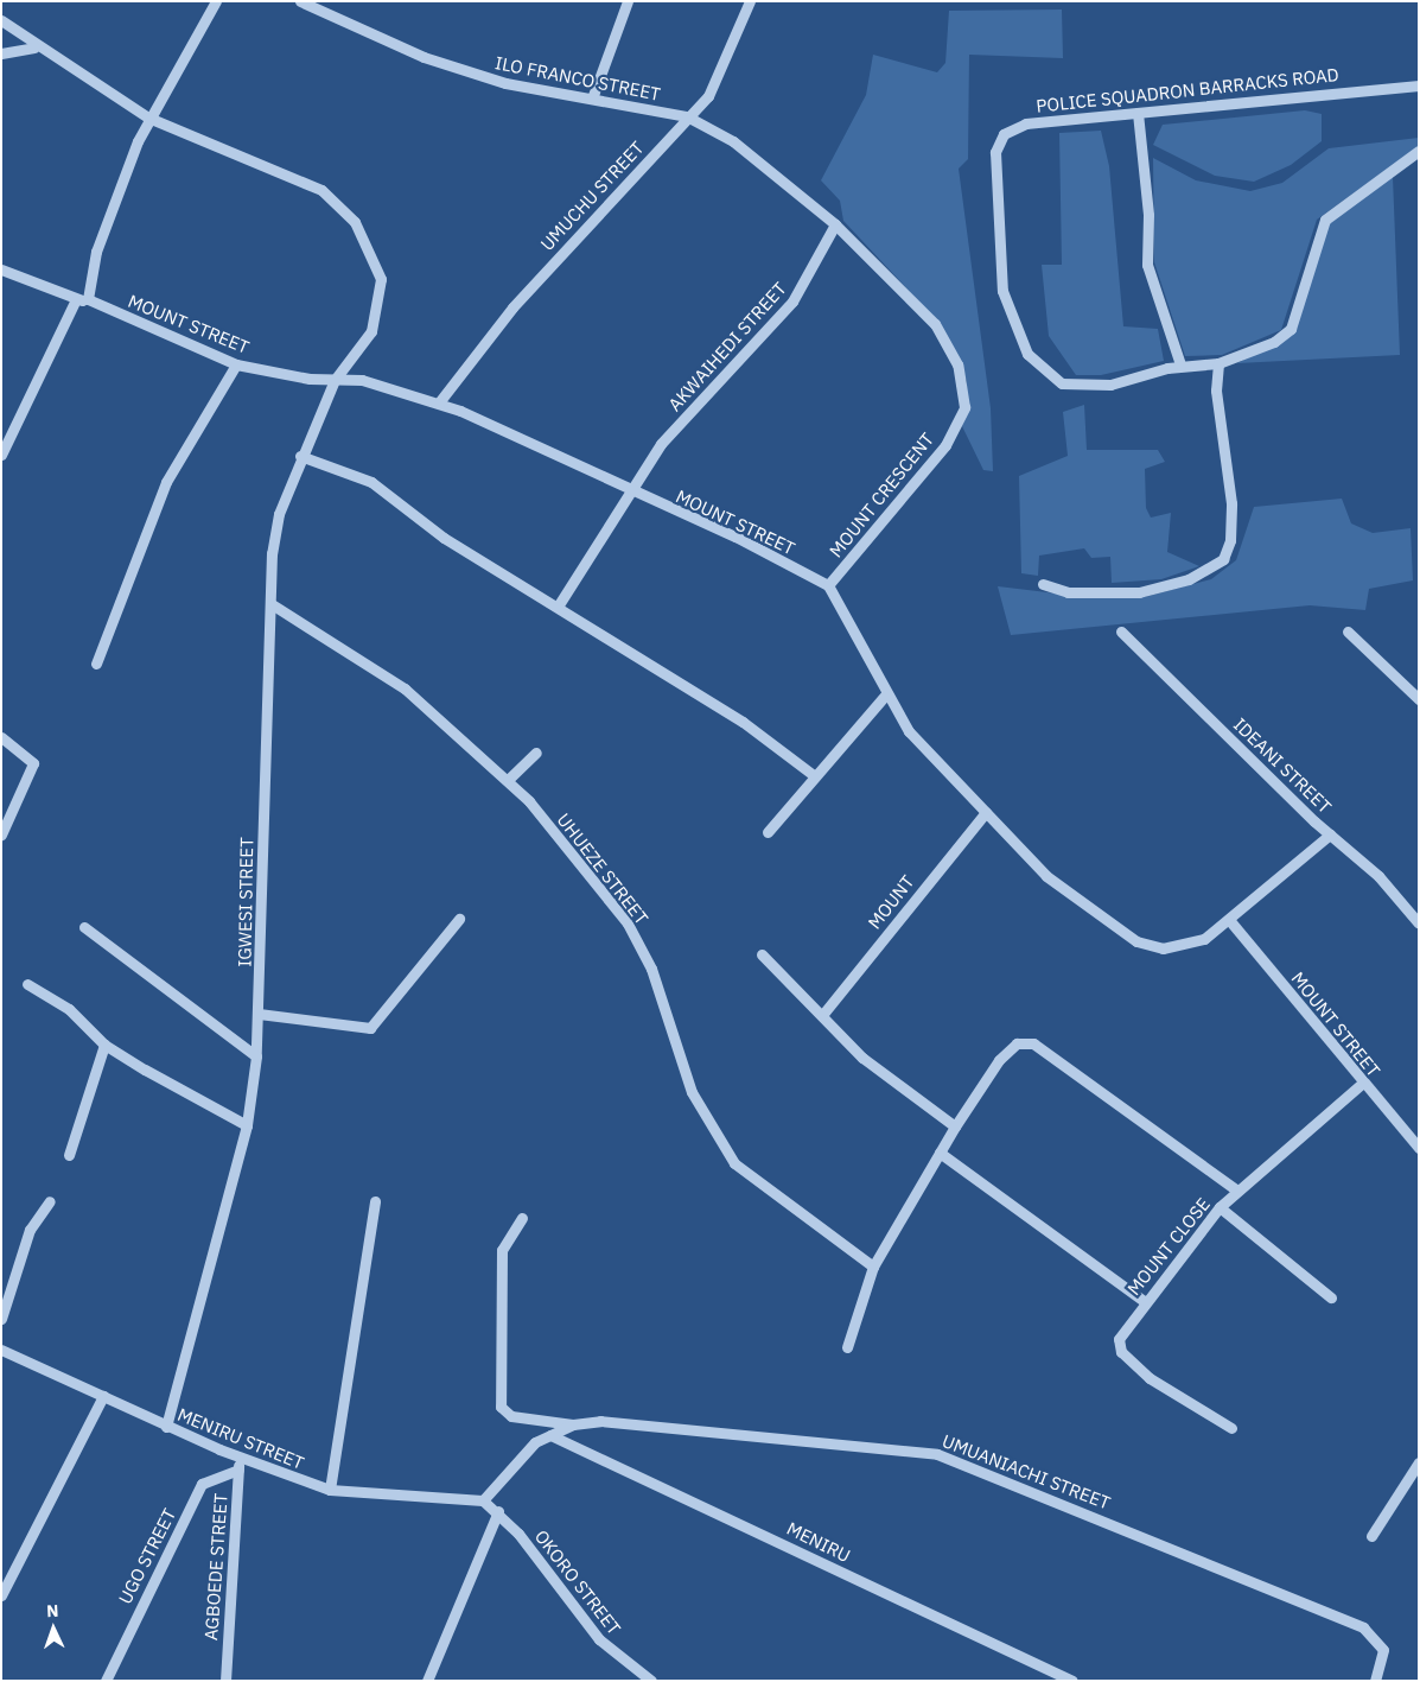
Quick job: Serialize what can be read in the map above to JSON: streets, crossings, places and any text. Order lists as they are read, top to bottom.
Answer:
{
  "streets": {
    "street": [
      "ILO FRANCO STREET",
      "POLICE SQUADRON BARRACKS ROAD",
      "UMUCHU STREET",
      "MOUNT STREET",
      "AKWAIHEDI STREET",
      "MOUNT CRESCENT",
      "IDEANI STREET",
      "UHUEZE STREET",
      "IGWESI STREET",
      "MOUNT",
      "MOUNT CLOSE",
      "MENIRU STREET",
      "UMUANIACHI STREET",
      "MENIRU",
      "UGO STREET",
      "AGBOEDE STREET",
      "OKORO STREET"
    ]
  },
  "crossings": [
    ["ILO FRANCO STREET", "UMUCHU STREET"],
    ["UMUCHU STREET", "MOUNT STREET"],
    ["MOUNT STREET", "AKWAIHEDI STREET"],
    ["MOUNT STREET", "MOUNT CRESCENT"],
    ["MOUNT STREET", "IGWESI STREET"],
    ["MOUNT STREET", "MOUNT CLOSE"],
    ["AKWAIHEDI STREET", "MOUNT CRESCENT"],
    ["UHUEZE STREET", "IGWESI STREET"],
    ["IGWESI STREET", "MENIRU STREET"],
    ["MENIRU STREET", "UMUANIACHI STREET"],
    ["MENIRU STREET", "AGBOEDE STREET"],
    ["MENIRU STREET", "OKORO STREET"],
    ["UMUANIACHI STREET", "MENIRU"],
    ["UMUANIACHI STREET", "OKORO STREET"],
    ["UGO STREET", "AGBOEDE STREET"]
  ],
  "north": "top"
}
